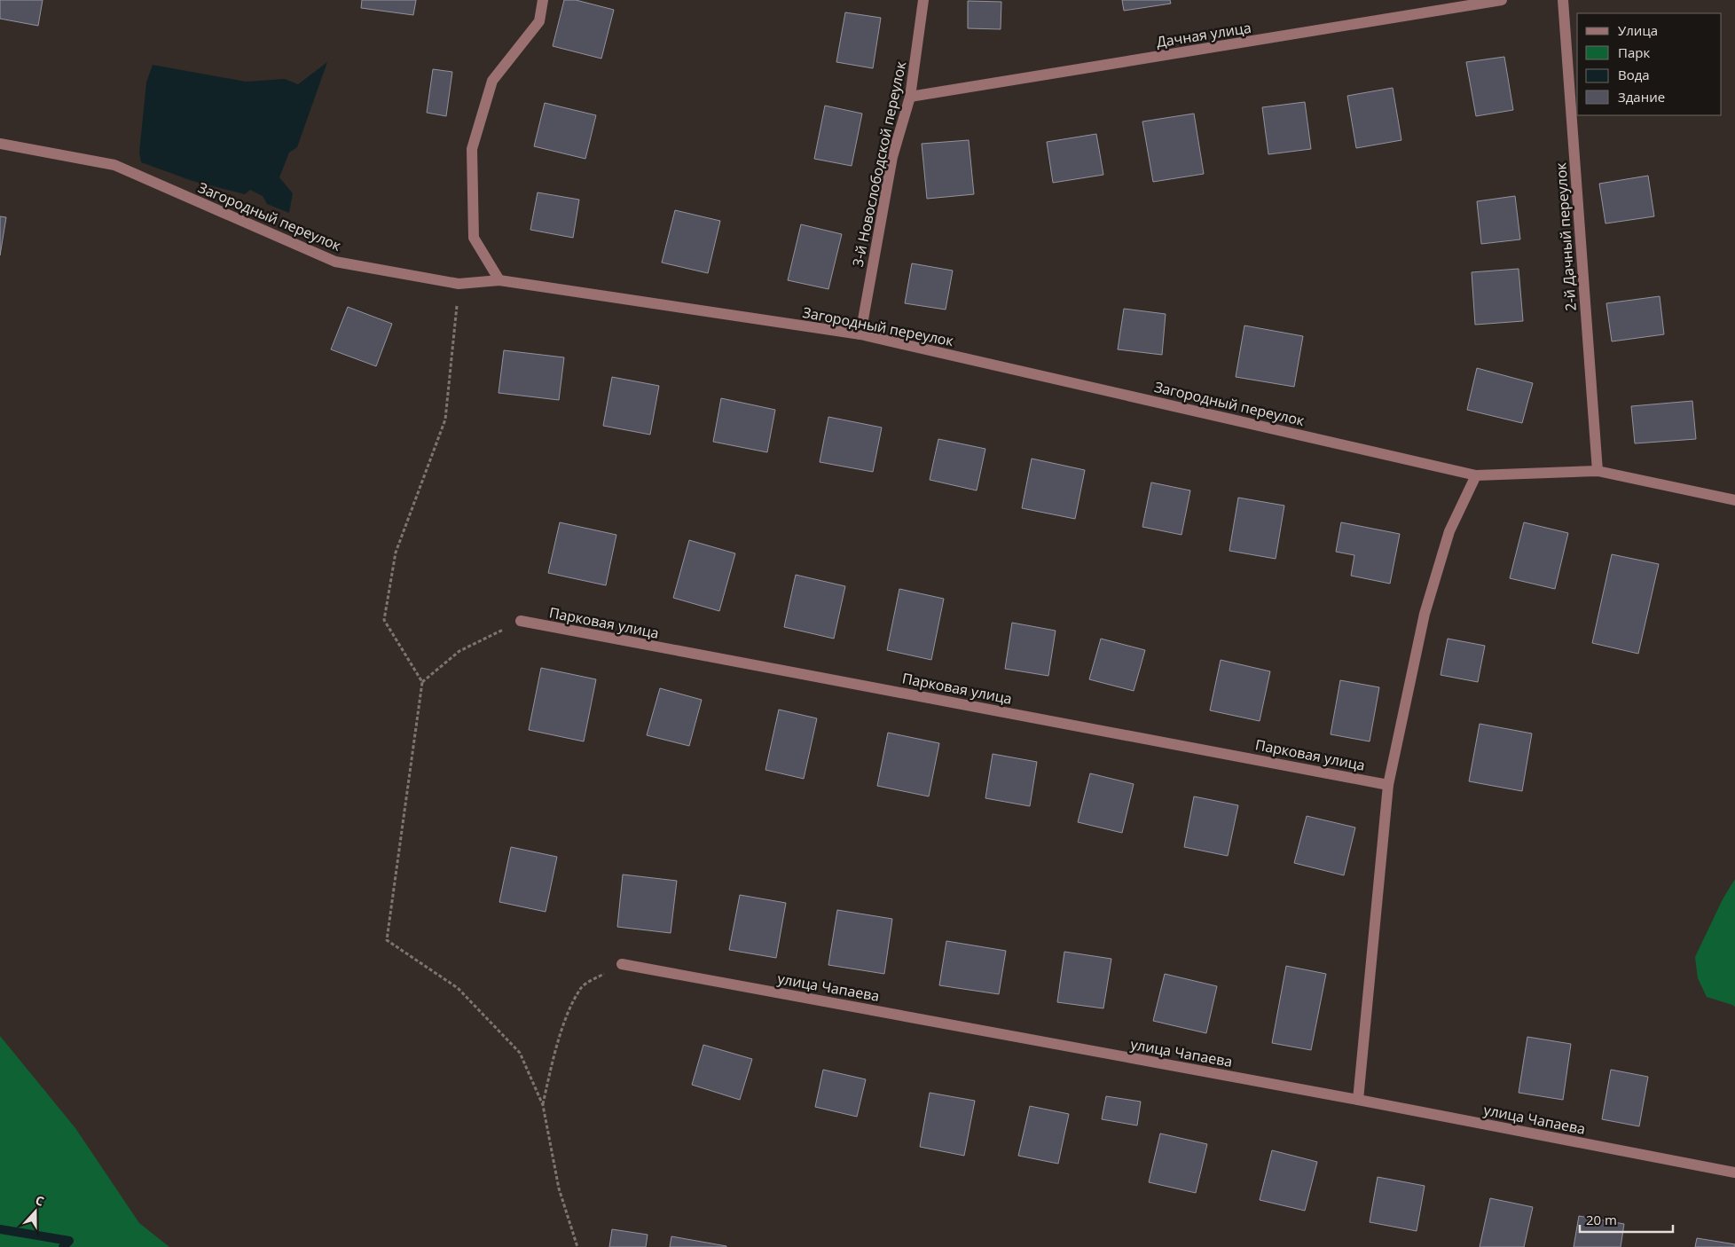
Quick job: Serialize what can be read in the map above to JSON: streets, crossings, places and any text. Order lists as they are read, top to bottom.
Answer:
{
  "streets": {
    "street": [
      "Дачная улица",
      "3-й Новослободской переулок",
      "Загородный переулок",
      "2-й Дачный переулок",
      "Парковая улица",
      "улица Чапаева"
    ]
  },
  "crossings": [
    ["Дачная улица", "3-й Новослободской переулок"],
    ["3-й Новослободской переулок", "Загородный переулок"],
    ["Загородный переулок", "2-й Дачный переулок"]
  ],
  "legend": [
    "Улица",
    "Парк",
    "Вода",
    "Здание"
  ],
  "scale_bar": "20 m",
  "north": "top"
}
